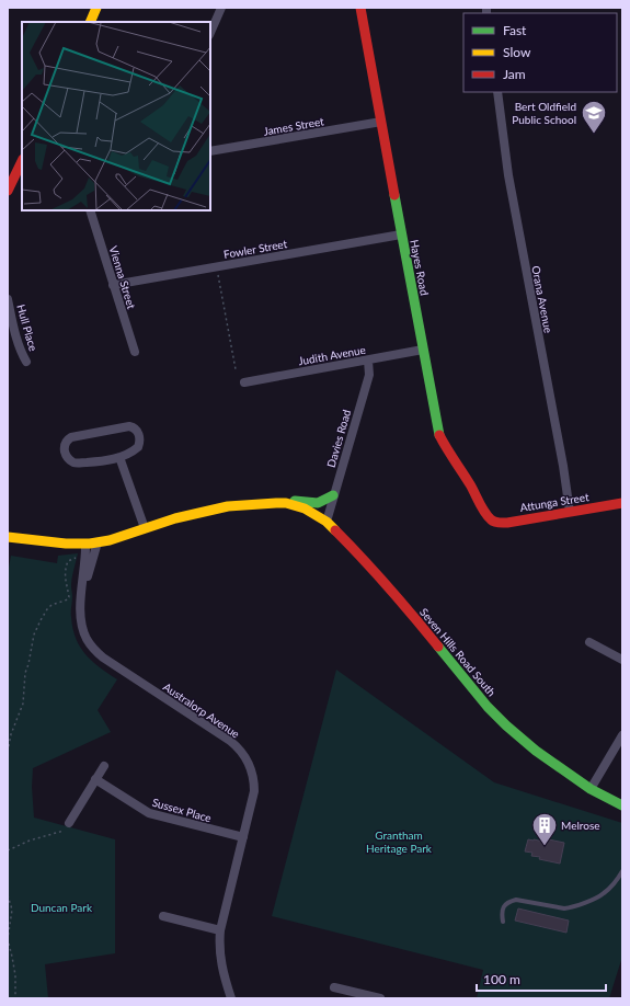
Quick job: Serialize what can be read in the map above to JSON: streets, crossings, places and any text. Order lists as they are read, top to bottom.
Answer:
{
  "streets": {
    "street": [
      "James Street",
      "Fowler Street",
      "Hayes Road",
      "Vienna Street",
      "Orana Avenue",
      "Hull Place",
      "Judith Avenue",
      "Davies Road",
      "Attunga Street",
      "Seven Hills Road South",
      "Australorp Avenue",
      "Sussex Place"
    ]
  },
  "crossings": [
    ["James Street", "Hayes Road"],
    ["Fowler Street", "Hayes Road"],
    ["Fowler Street", "Vienna Street"],
    ["Hayes Road", "Judith Avenue"],
    ["Hayes Road", "Attunga Street"],
    ["Orana Avenue", "Attunga Street"],
    ["Judith Avenue", "Davies Road"],
    ["Davies Road", "Seven Hills Road South"],
    ["Seven Hills Road South", "Australorp Avenue"],
    ["Australorp Avenue", "Sussex Place"]
  ],
  "parks": ["Grantham Heritage Park", "Duncan Park"],
  "places": {
    "school or university": ["Bert Oldfield Public School"],
    "building": ["Melrose"]
  },
  "legend": ["Fast", "Slow", "Jam"],
  "scale_bar": "100 m"
}
